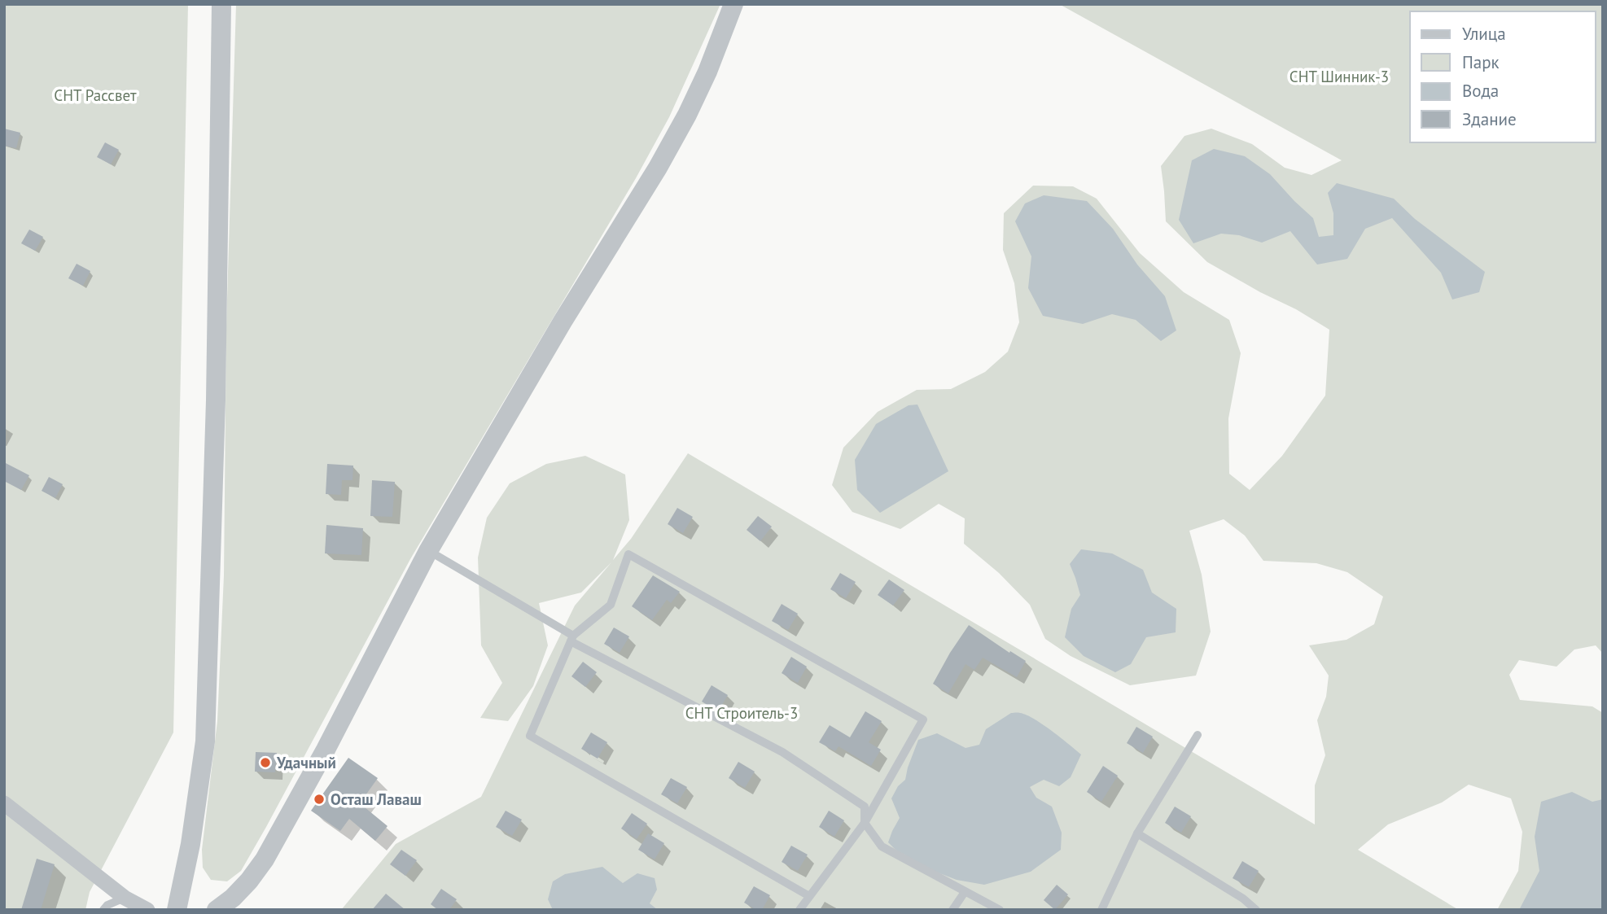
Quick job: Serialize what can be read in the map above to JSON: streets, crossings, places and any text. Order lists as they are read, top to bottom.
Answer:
{
  "parks": ["СНТ Шинник-3", "СНТ Рассвет", "СНТ Строитель-3"],
  "places": ["Удачный", "Осташ Лаваш"],
  "legend": [
    "Улица",
    "Парк",
    "Вода",
    "Здание"
  ]
}
